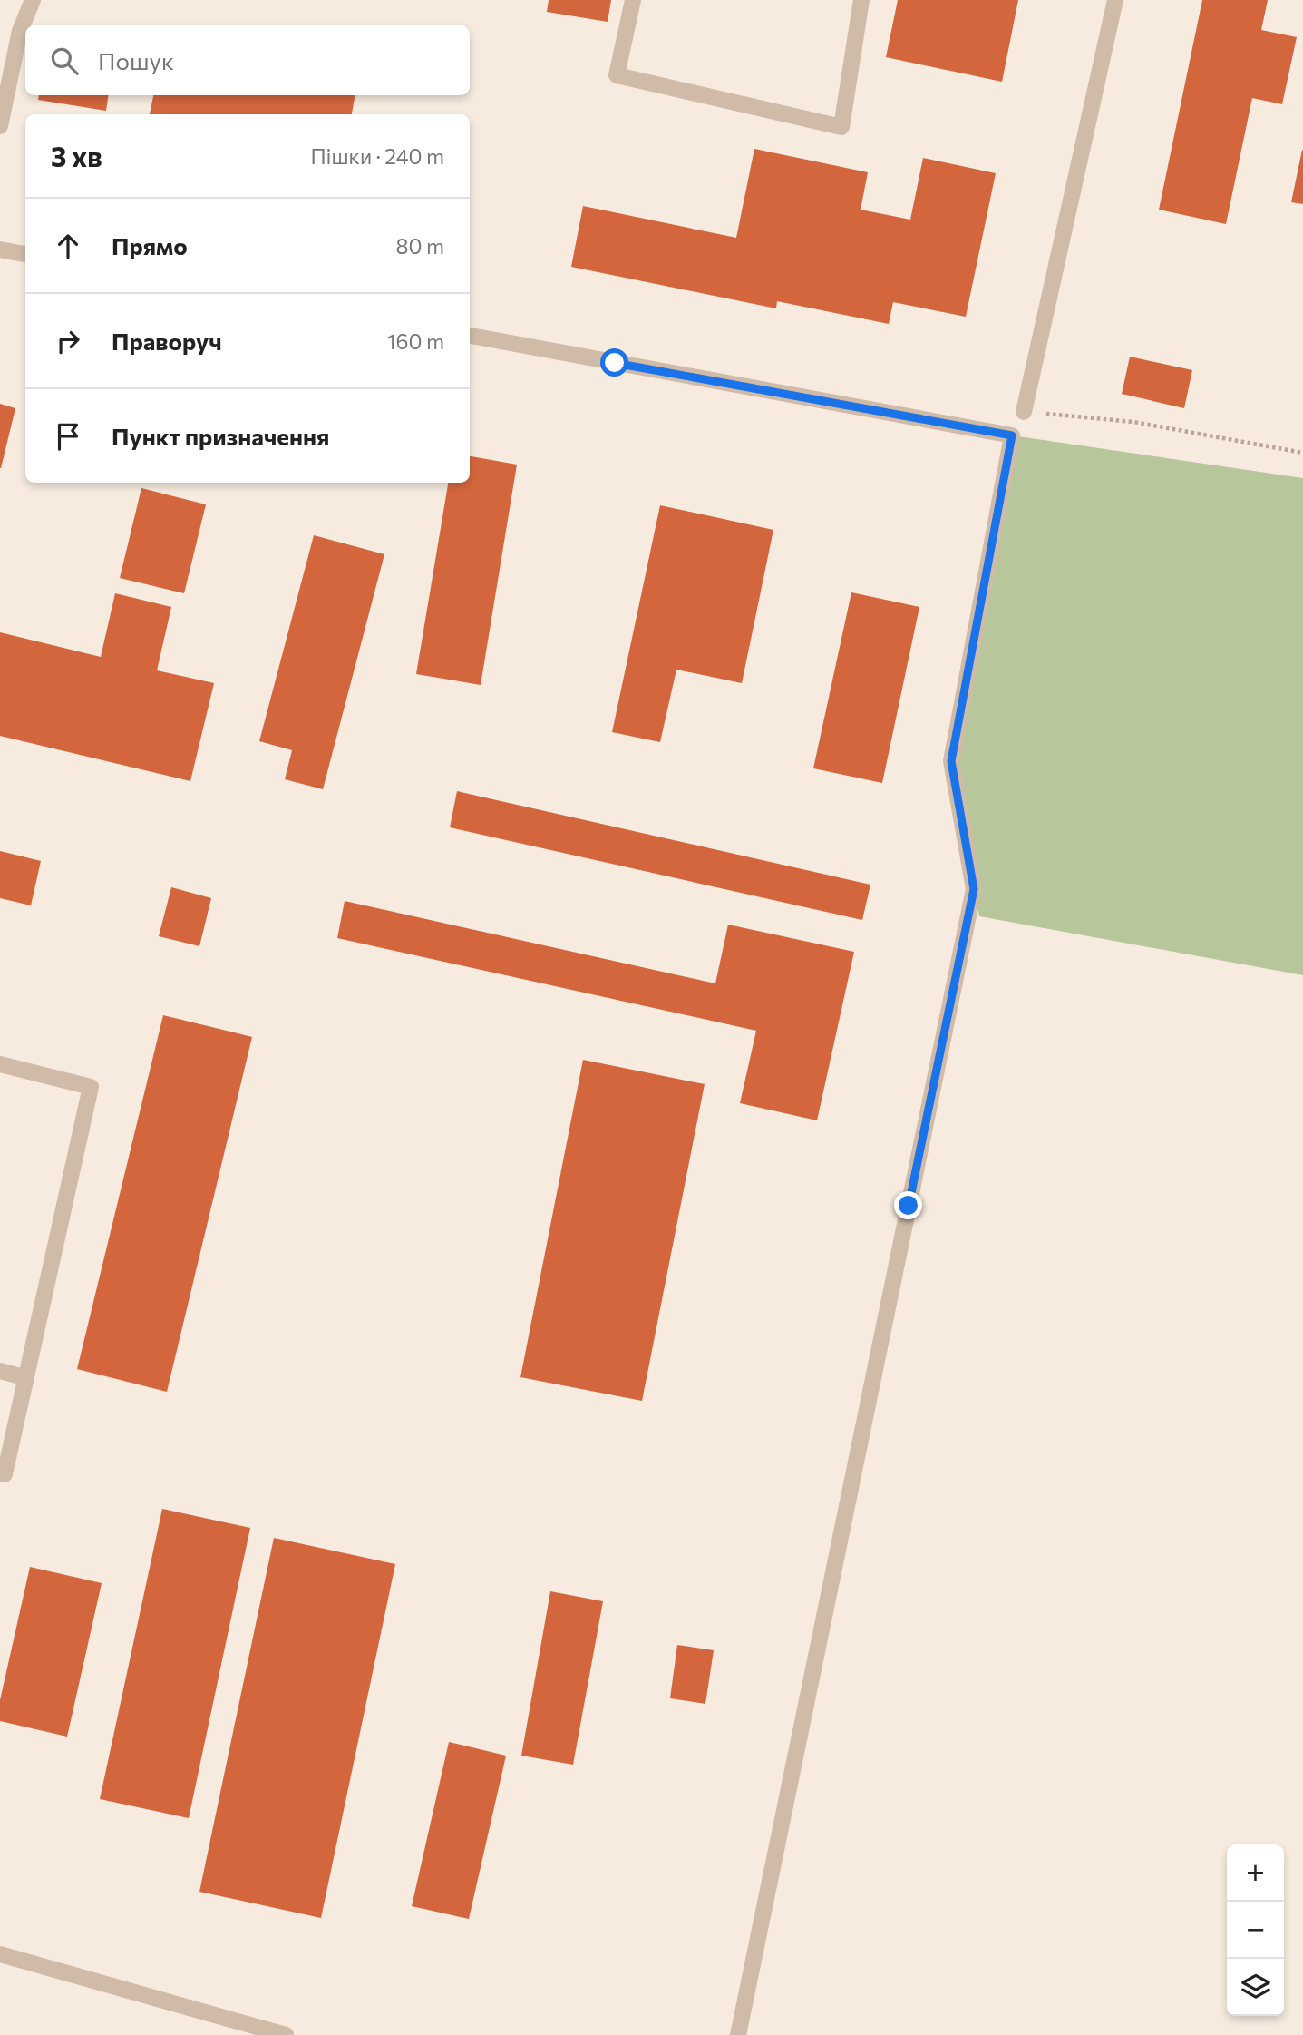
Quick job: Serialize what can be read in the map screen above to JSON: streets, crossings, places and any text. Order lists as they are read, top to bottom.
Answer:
{
  "page": {
    "search": "Пошук",
    "heading": ["3 хв", "Пішки · 240 m"],
    "list": [
      ["Прямо", "80 m"],
      ["Праворуч", "160 m"],
      "Пункт призначення"
    ],
    "map_buttons": ["+", "−"]
  }
}
